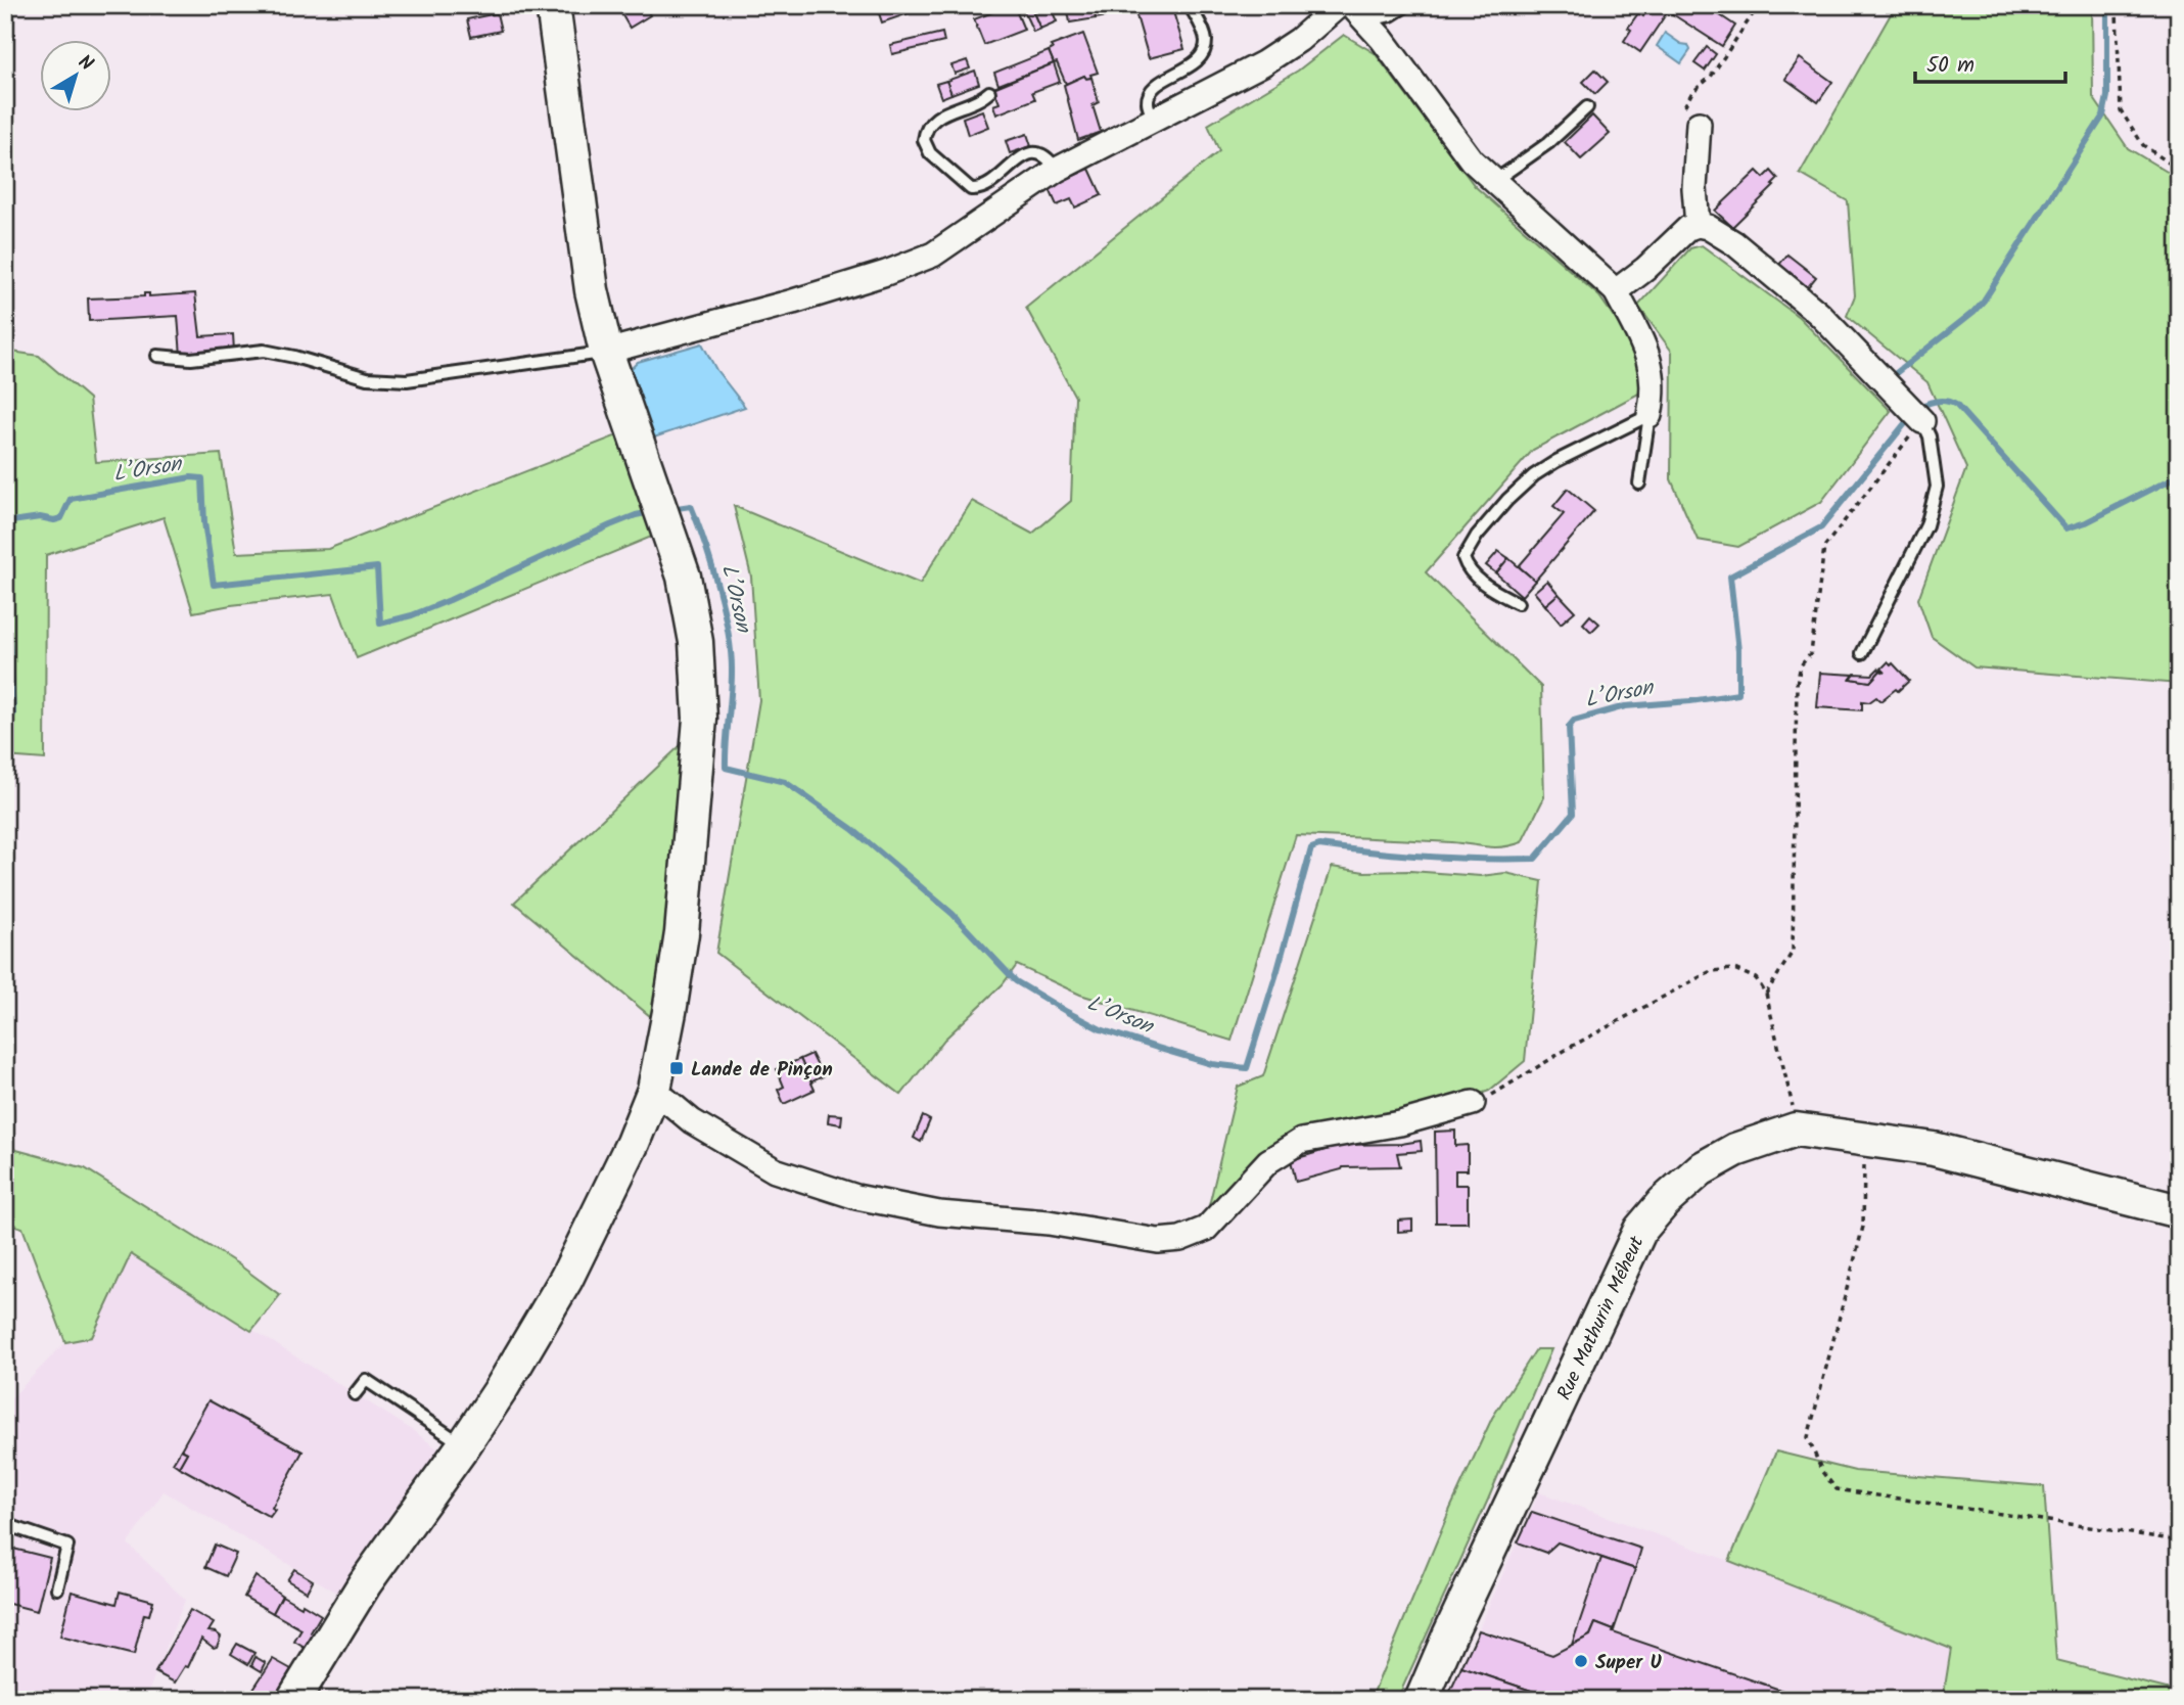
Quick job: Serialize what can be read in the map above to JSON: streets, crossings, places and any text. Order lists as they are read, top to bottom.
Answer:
{
  "streets": {
    "street": ["Rue Mathurin Méheut"]
  },
  "water": ["L’Orson"],
  "places": {
    "transit": ["Lande de Pinçon"],
    "other": ["Super U"]
  },
  "scale_bar": "50 m",
  "north": "top right"
}
